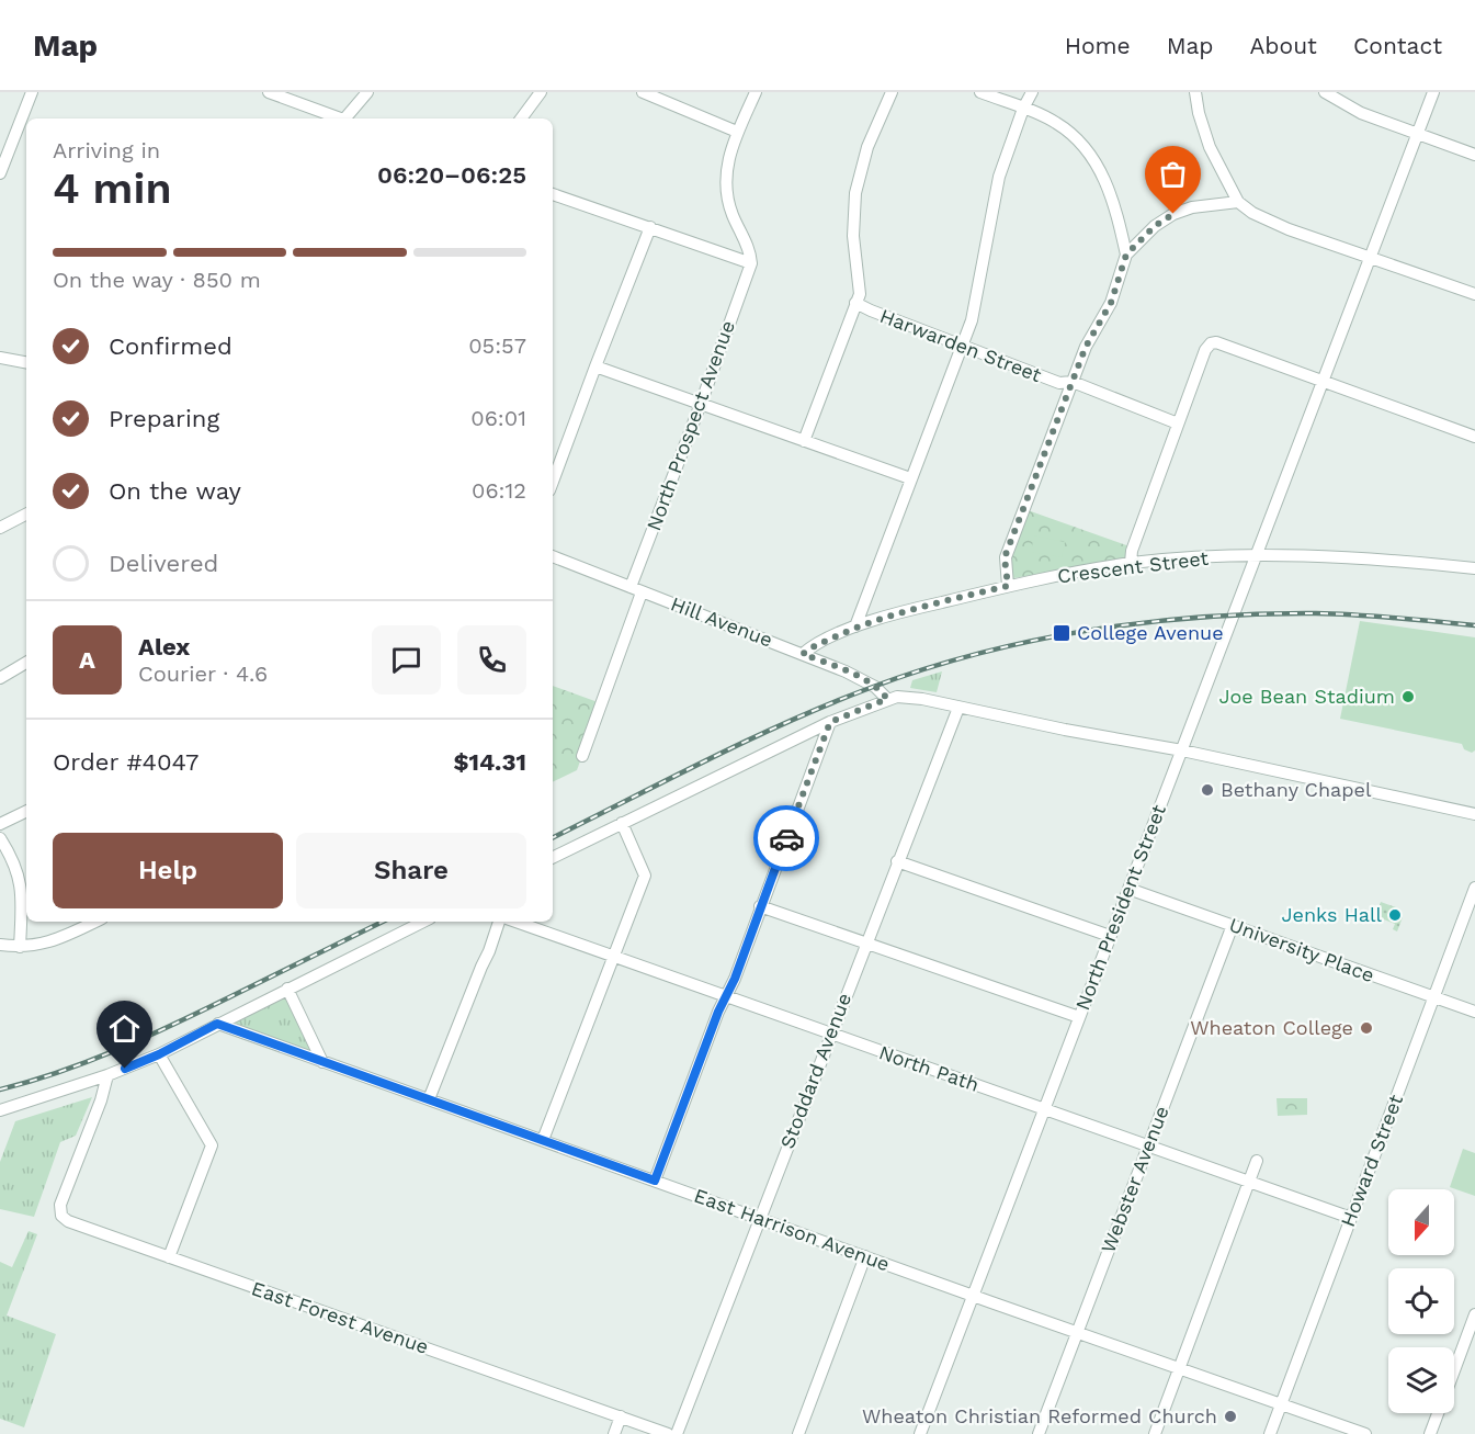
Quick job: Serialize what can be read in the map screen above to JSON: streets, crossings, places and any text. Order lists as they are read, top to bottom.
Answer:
{
  "streets": {
    "street": [
      "Harwarden Street",
      "North Prospect Avenue",
      "Crescent Street",
      "Hill Avenue",
      "North President Street",
      "University Place",
      "North Path",
      "Stoddard Avenue",
      "Howard Street",
      "Webster Avenue",
      "East Harrison Avenue",
      "East Forest Avenue"
    ]
  },
  "crossings": [
    ["North Prospect Avenue", "Hill Avenue"],
    ["Crescent Street", "Hill Avenue"],
    ["Crescent Street", "North President Street"],
    ["North President Street", "University Place"],
    ["North President Street", "North Path"],
    ["North President Street", "East Harrison Avenue"],
    ["University Place", "Howard Street"],
    ["University Place", "Webster Avenue"],
    ["North Path", "Stoddard Avenue"],
    ["North Path", "Howard Street"],
    ["North Path", "Webster Avenue"],
    ["Stoddard Avenue", "East Harrison Avenue"],
    ["Howard Street", "East Harrison Avenue"],
    ["Webster Avenue", "East Harrison Avenue"]
  ],
  "places": {
    "transit": ["College Avenue"],
    "other": [
      "Joe Bean Stadium",
      "Bethany Chapel",
      "Jenks Hall",
      "Wheaton College",
      "Wheaton Christian Reformed Church"
    ]
  },
  "north": "bottom",
  "page": {
    "header": "Map",
    "nav": [
      "Home",
      "Map",
      "About",
      "Contact"
    ],
    "heading": ["4 min", "Arriving in", "06:20–06:25"],
    "panel": [
      "Alex",
      "Courier · 4.6",
      "Order #4047",
      "$14.31"
    ],
    "bar": "On the way · 850 m",
    "list": [
      ["Confirmed", "05:57"],
      ["Preparing", "06:01"],
      ["On the way", "06:12"],
      "Delivered"
    ],
    "round": "A",
    "buttons": ["Help", "Share"]
  }
}
